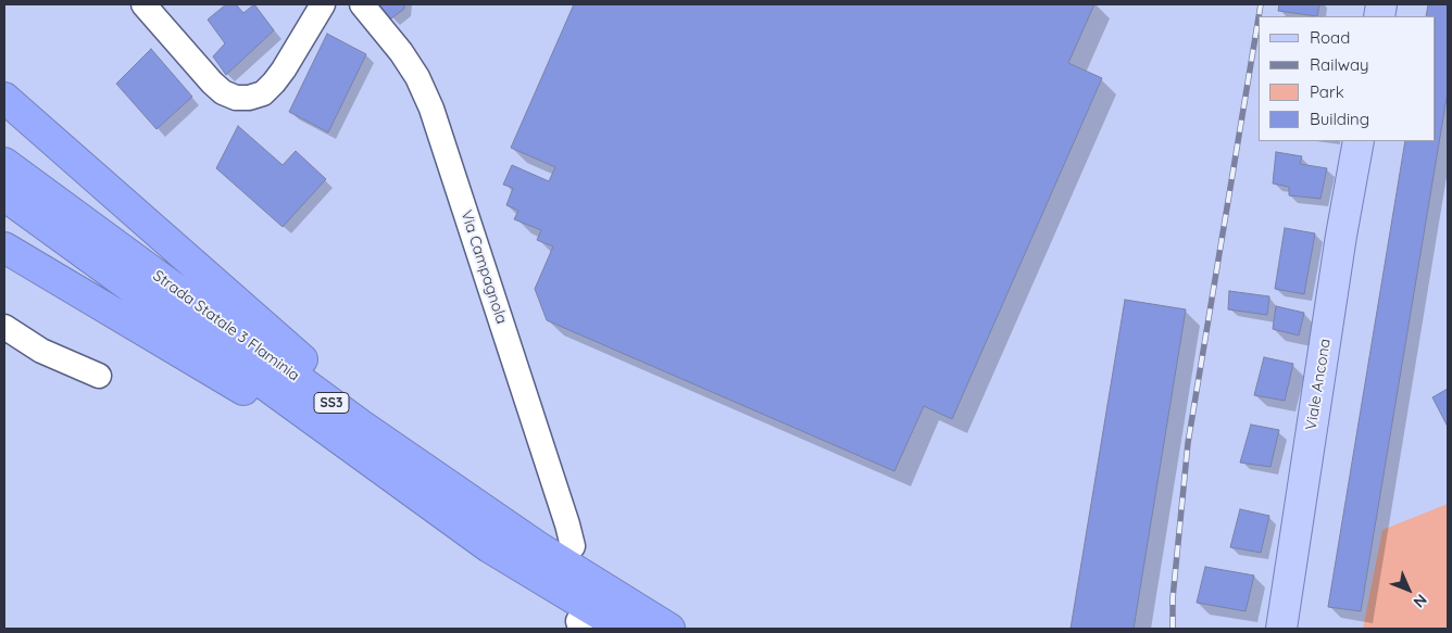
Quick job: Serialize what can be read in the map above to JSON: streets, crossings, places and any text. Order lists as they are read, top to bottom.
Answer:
{
  "streets": {
    "highway": ["Strada Statale 3 Flaminia", "SS3"],
    "main road": ["Viale Ancona"],
    "street": ["Via Campagnola"]
  },
  "legend": [
    "Road",
    "Railway",
    "Park",
    "Building"
  ],
  "north": "bottom right"
}
